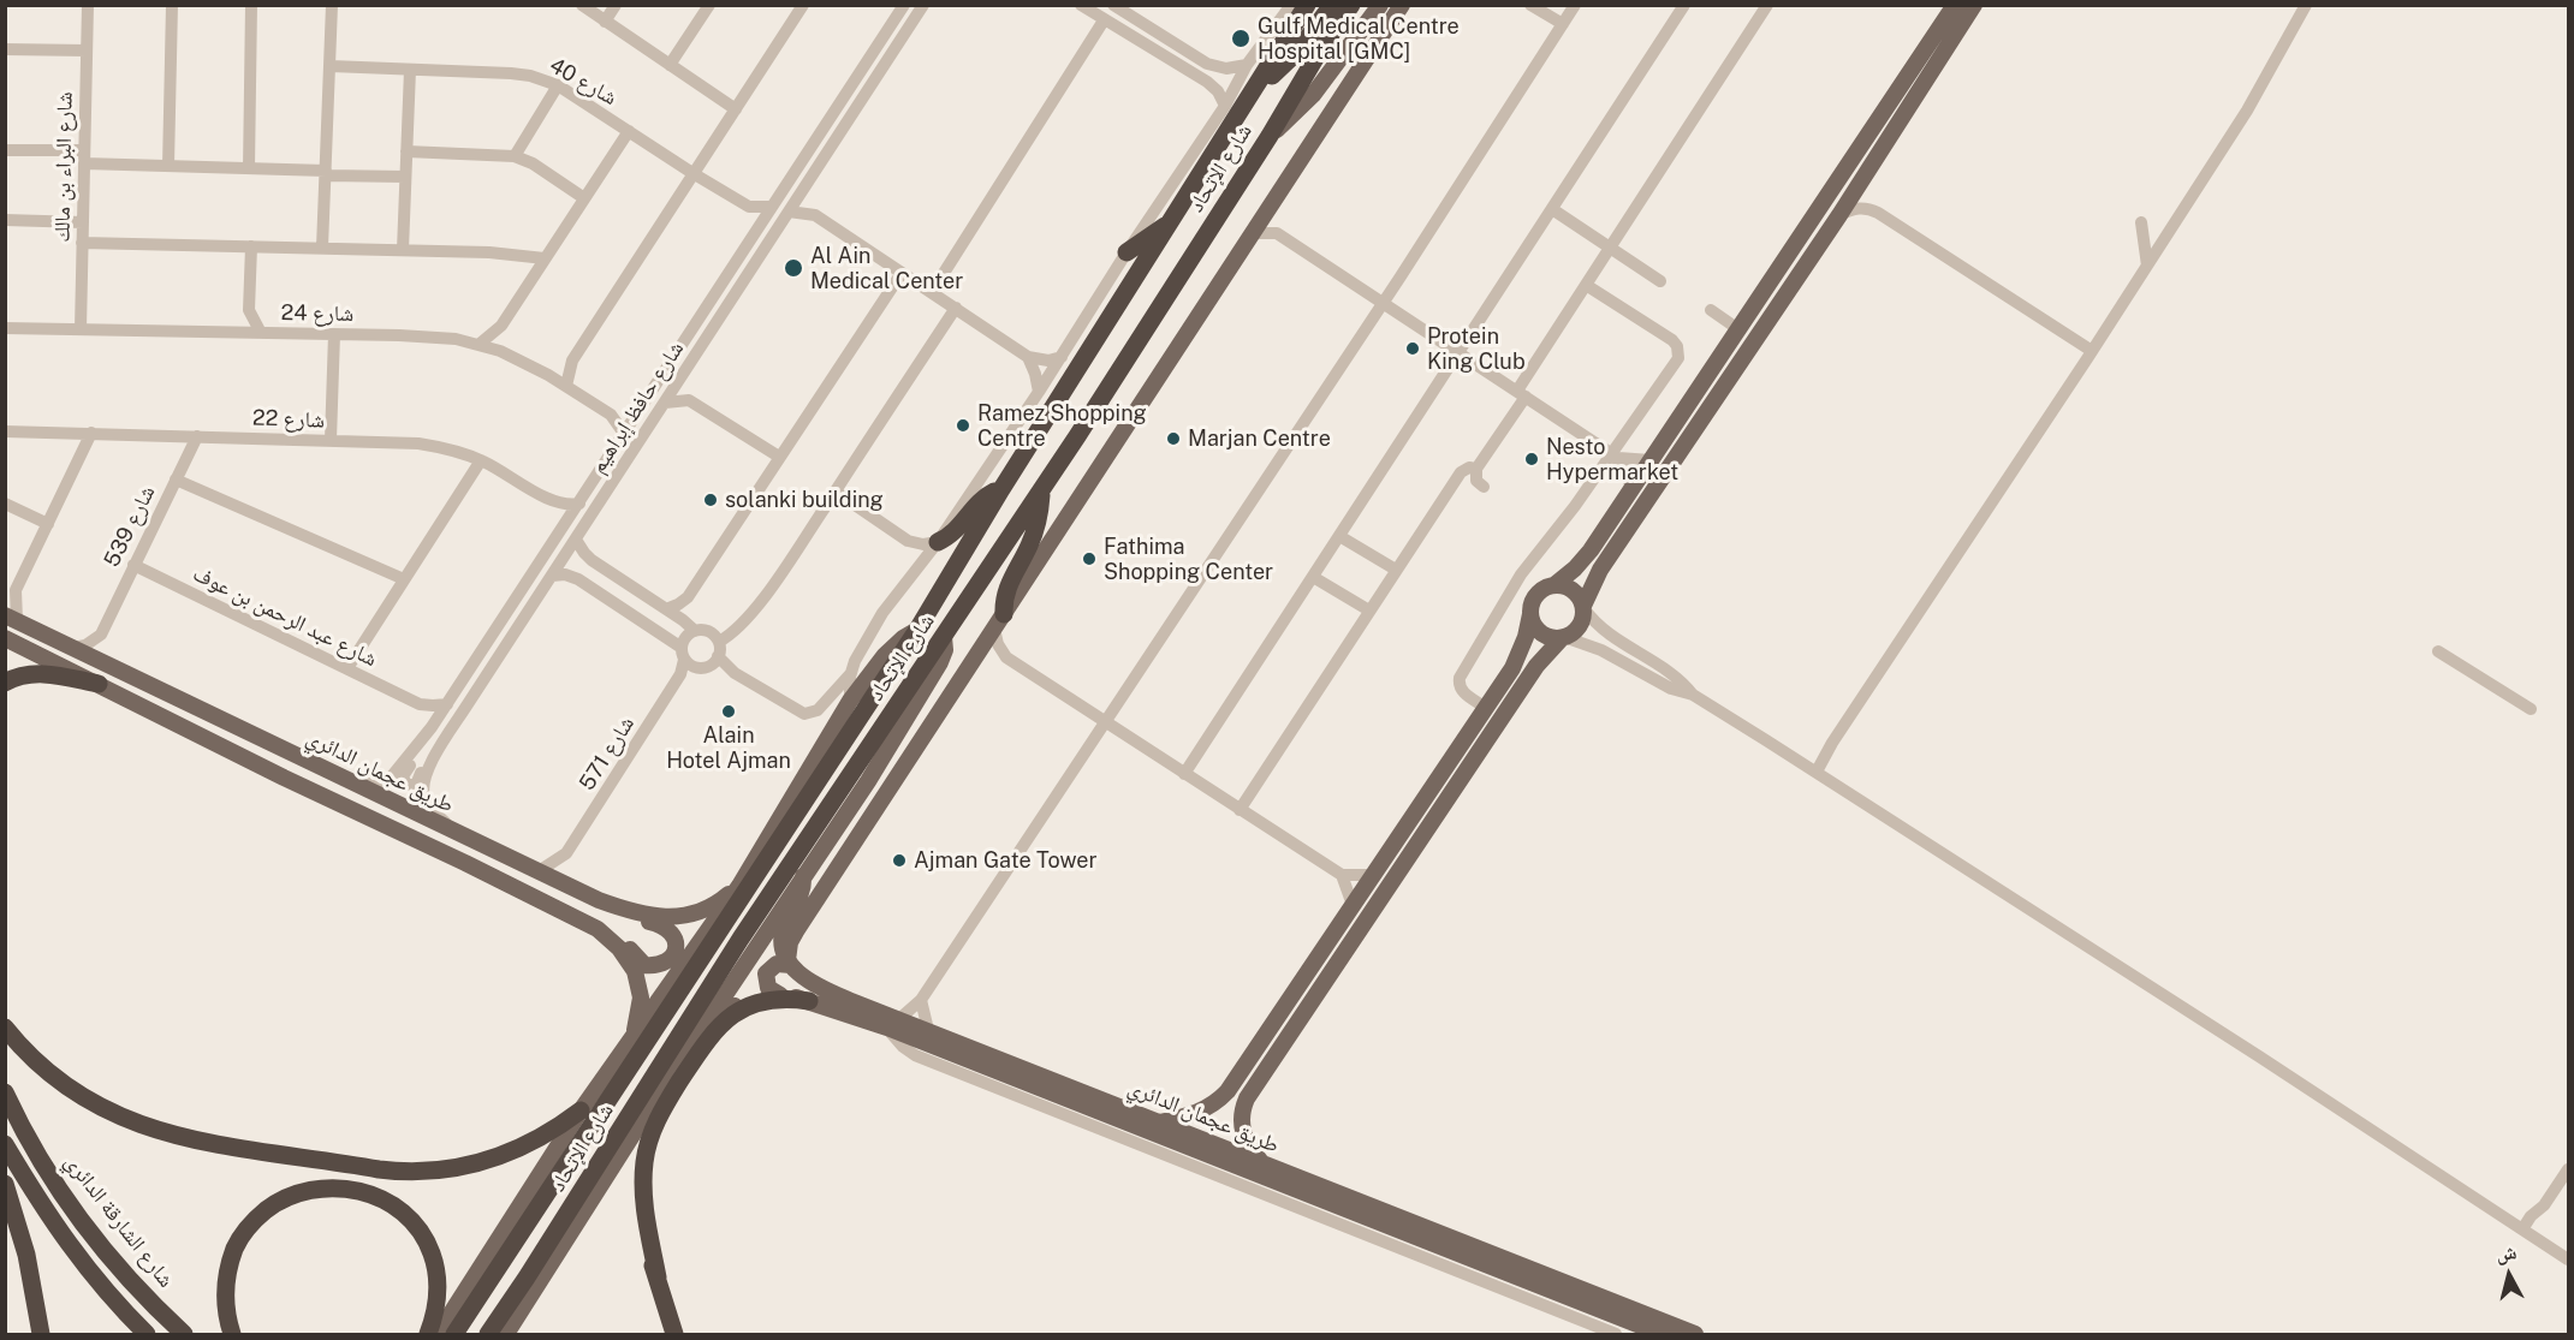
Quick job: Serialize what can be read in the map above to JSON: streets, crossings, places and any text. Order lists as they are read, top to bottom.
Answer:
{
  "streets": {
    "highway": ["شارع الإتحاد", "شارع الشارقة الدائري"],
    "main road": ["طريق عجمان الدائري"],
    "street": [
      "شارع 40",
      "شارع البراء بن مالك",
      "شارع 24",
      "شارع حافظ إبراهيم",
      "شارع 22",
      "شارع 539",
      "شارع عبد الرحمن بن عوف",
      "شارع 571"
    ]
  },
  "crossings": [
    ["شارع البراء بن مالك", "شارع 24"],
    ["شارع 24", "شارع حافظ إبراهيم"],
    ["شارع حافظ إبراهيم", "شارع 22"],
    ["شارع حافظ إبراهيم", "شارع عبد الرحمن بن عوف"],
    ["شارع حافظ إبراهيم", "طريق عجمان الدائري"],
    ["شارع 22", "شارع 539"],
    ["شارع 539", "شارع عبد الرحمن بن عوف"],
    ["شارع 571", "طريق عجمان الدائري"]
  ],
  "places": [
    "Gulf Medical Centre Hospital [GMC]",
    "Al Ain Medical Center",
    "Protein King Club",
    "Ramez Shopping Centre",
    "Marjan Centre",
    "Nesto Hypermarket",
    "solanki building",
    "Fathima Shopping Center",
    "Alain Hotel Ajman",
    "Ajman Gate Tower"
  ],
  "north": "top"
}
